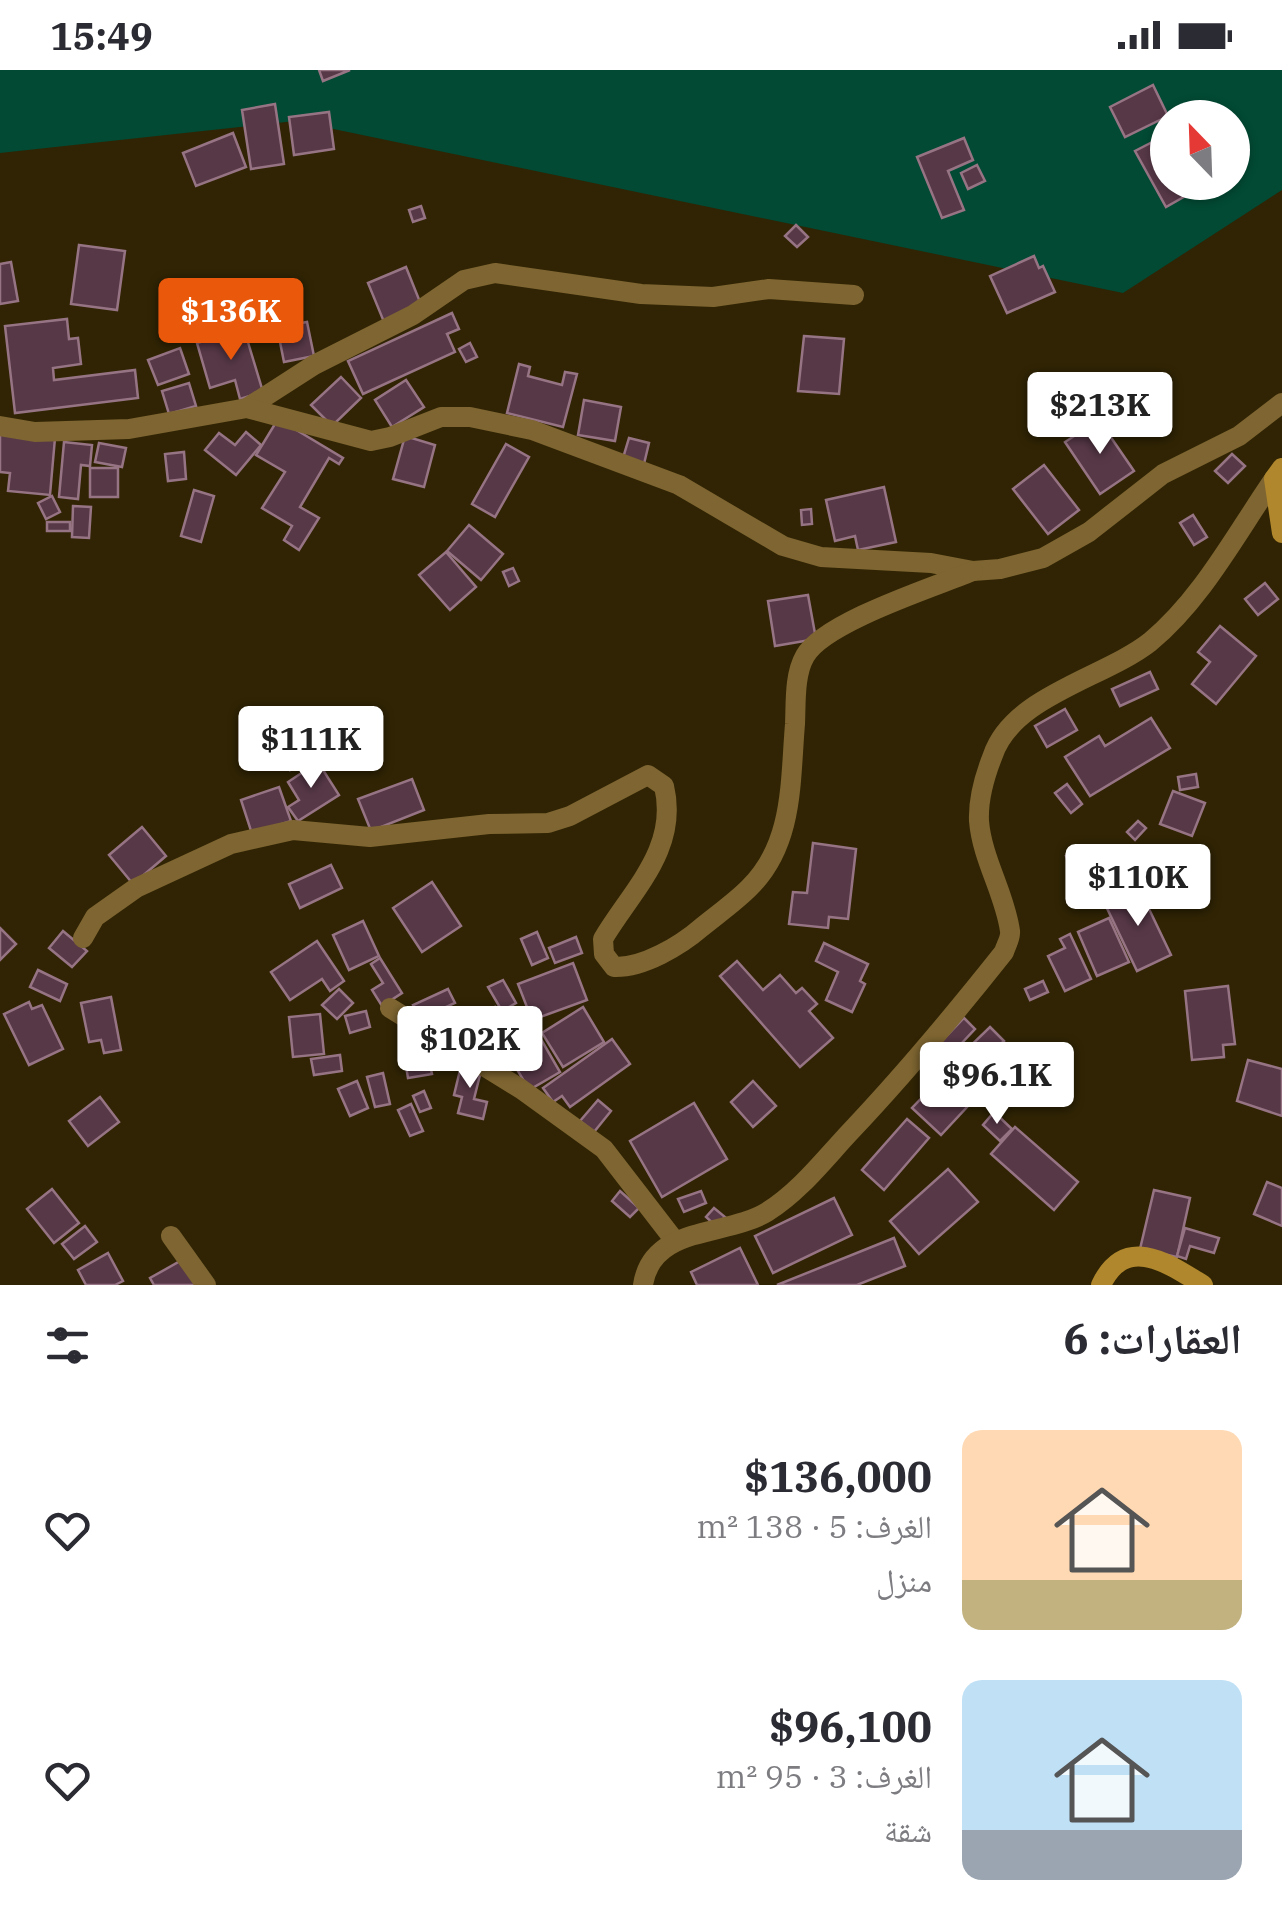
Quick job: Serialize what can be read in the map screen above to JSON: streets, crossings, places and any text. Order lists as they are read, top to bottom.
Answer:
{
  "north": "top left",
  "page": {
    "status": "15:49",
    "price": [
      "$136K",
      "$213K",
      "$111K",
      "$110K",
      "$102K",
      "$96.1K"
    ],
    "heading": "العقارات: 6",
    "list": [
      {
        "name": "$136,000",
        "note": "الغرف: 5 · 138 m² · منزل"
      },
      {
        "name": "$96,100",
        "note": "الغرف: 3 · 95 m² · شقة"
      }
    ]
  }
}
